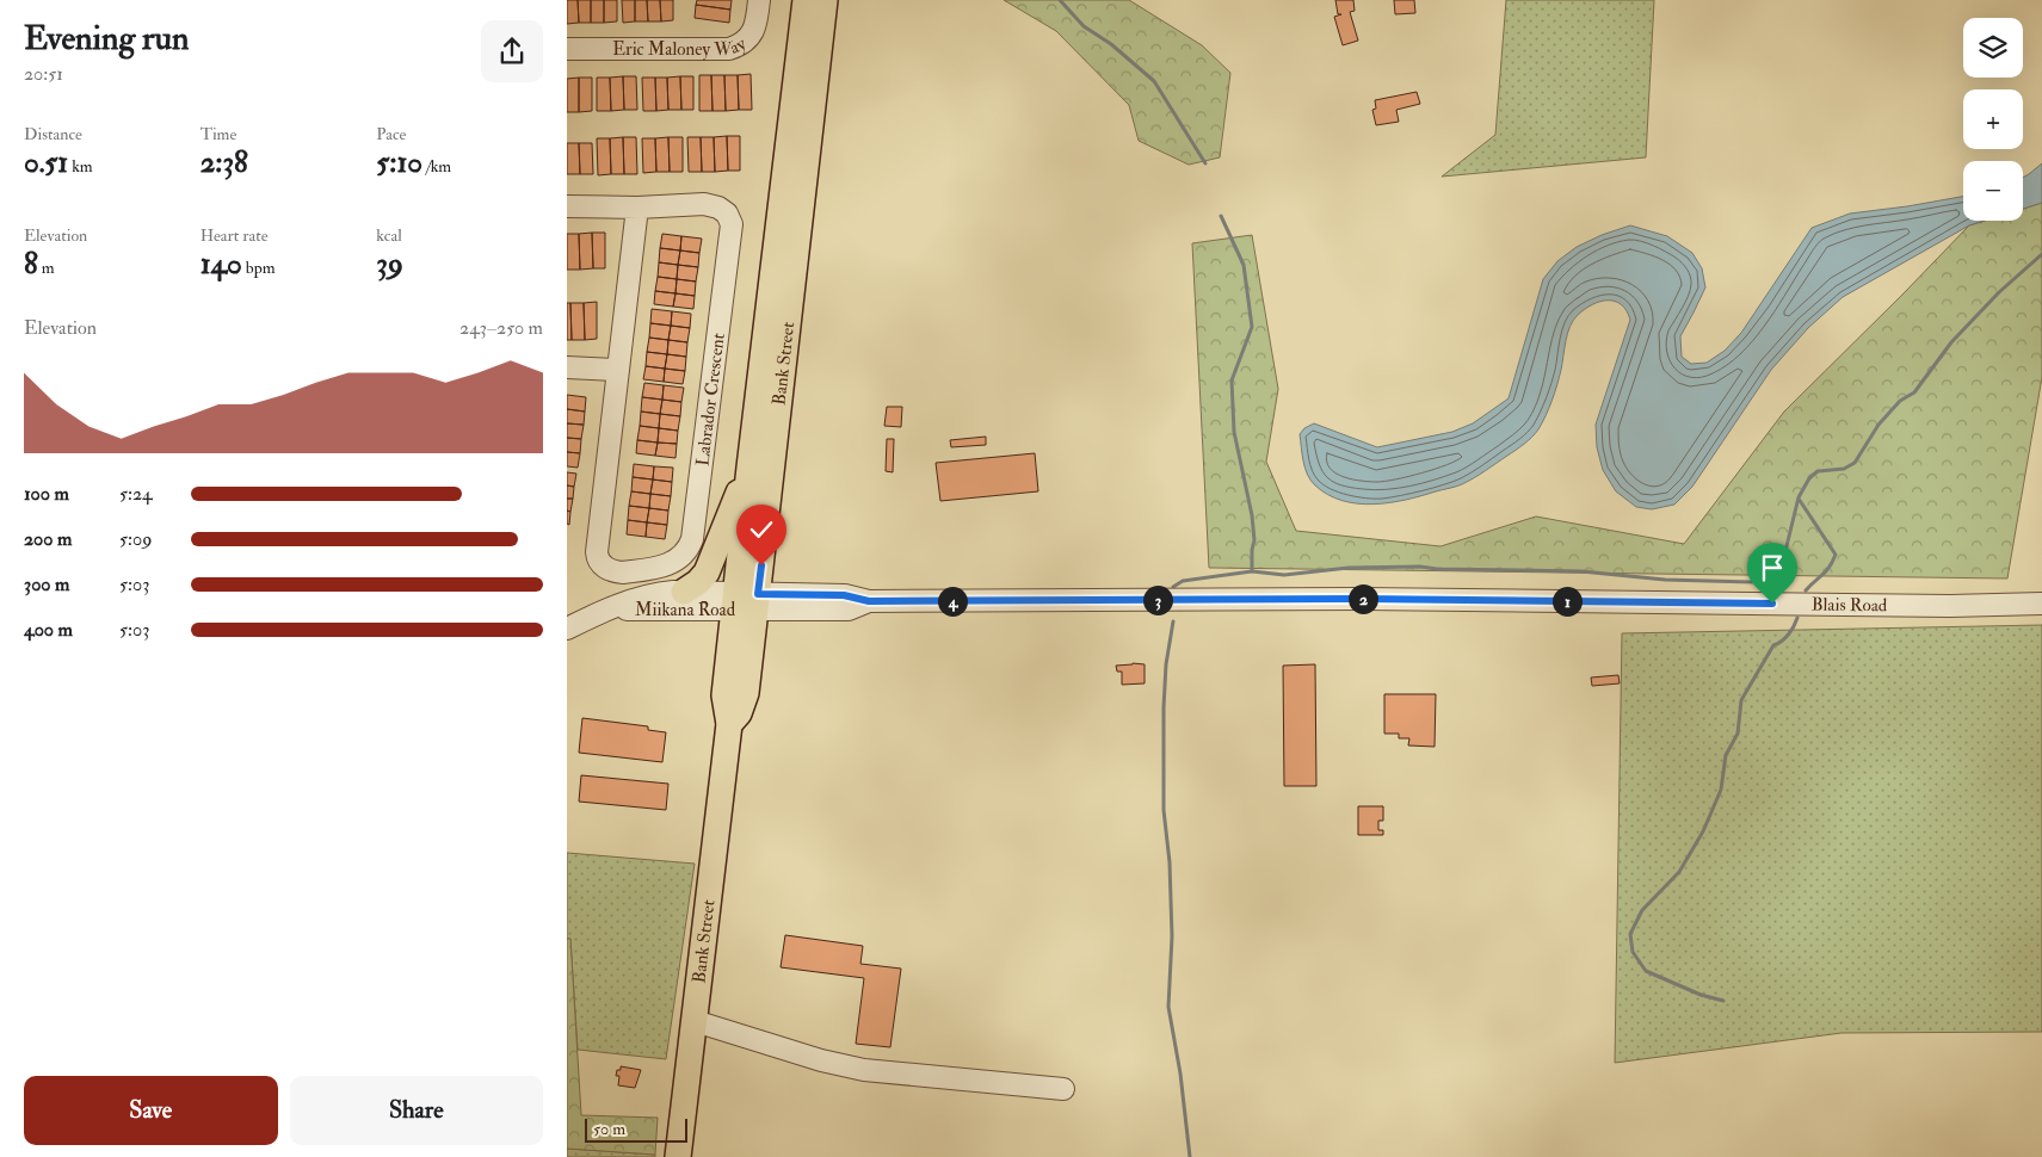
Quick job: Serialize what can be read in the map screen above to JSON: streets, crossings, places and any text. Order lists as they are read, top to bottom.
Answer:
{
  "streets": {
    "main road": ["Bank Street"],
    "street": [
      "Eric Maloney Way",
      "Labrador Crescent",
      "Blais Road",
      "Miikana Road"
    ]
  },
  "crossings": [
    ["Bank Street", "Blais Road"],
    ["Bank Street", "Miikana Road"],
    ["Blais Road", "Miikana Road"]
  ],
  "scale_bar": "50 m",
  "page": {
    "heading": ["Evening run", "20:51"],
    "map_buttons": ["+", "−"],
    "stats": [
      ["Distance", "0.51 km"],
      ["Time", "2:38"],
      ["Pace", "5:10 /km"],
      ["Elevation", "8 m"],
      ["Heart rate", "140 bpm"],
      ["kcal", "39"]
    ],
    "chart": ["Elevation", "243–250 m"],
    "list": [
      {
        "name": "100 m",
        "note": "5:24"
      },
      {
        "name": "200 m",
        "note": "5:09"
      },
      {
        "name": "300 m",
        "note": "5:03"
      },
      {
        "name": "400 m",
        "note": "5:03"
      }
    ],
    "pins": [
      "2",
      "3",
      "1",
      "4"
    ],
    "buttons": ["Save", "Share"],
    "scale": "50 m"
  }
}
